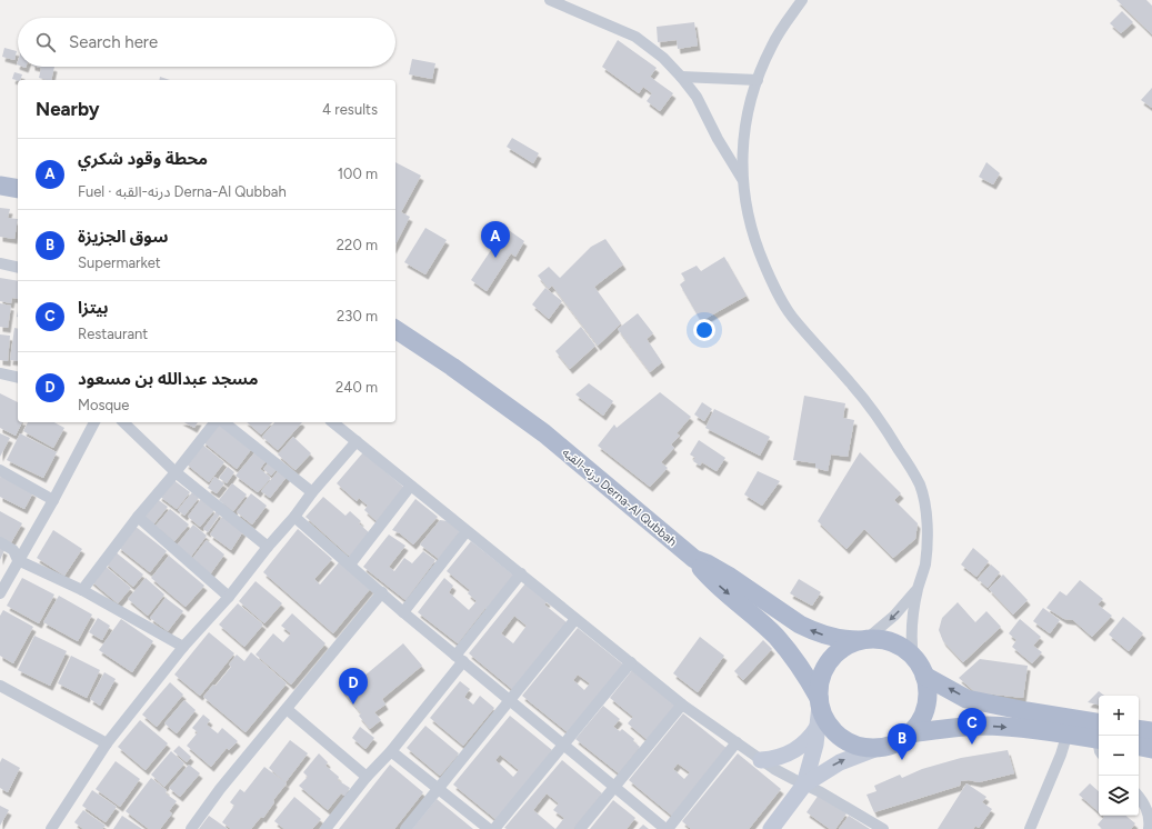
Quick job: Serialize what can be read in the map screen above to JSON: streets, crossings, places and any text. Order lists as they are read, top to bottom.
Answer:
{
  "streets": {
    "main road": ["درنه-القبه Derna-Al Qubbah"]
  },
  "page": {
    "search": "Search here",
    "heading": ["Nearby", "4 results"],
    "list": [
      {
        "mark": "A",
        "name": "محطة وقود شكري",
        "note": "Fuel · درنه-القبه Derna-Al Qubbah",
        "value": "100 m"
      },
      {
        "mark": "B",
        "name": "سوق الجزيزة",
        "note": "Supermarket",
        "value": "220 m"
      },
      {
        "mark": "C",
        "name": "بيتزا",
        "note": "Restaurant",
        "value": "230 m"
      },
      {
        "mark": "D",
        "name": "مسجد عبدالله بن مسعود",
        "note": "Mosque",
        "value": "240 m"
      }
    ],
    "pins": [
      "A",
      "D",
      "C",
      "B"
    ],
    "map_buttons": ["+", "−"]
  }
}
